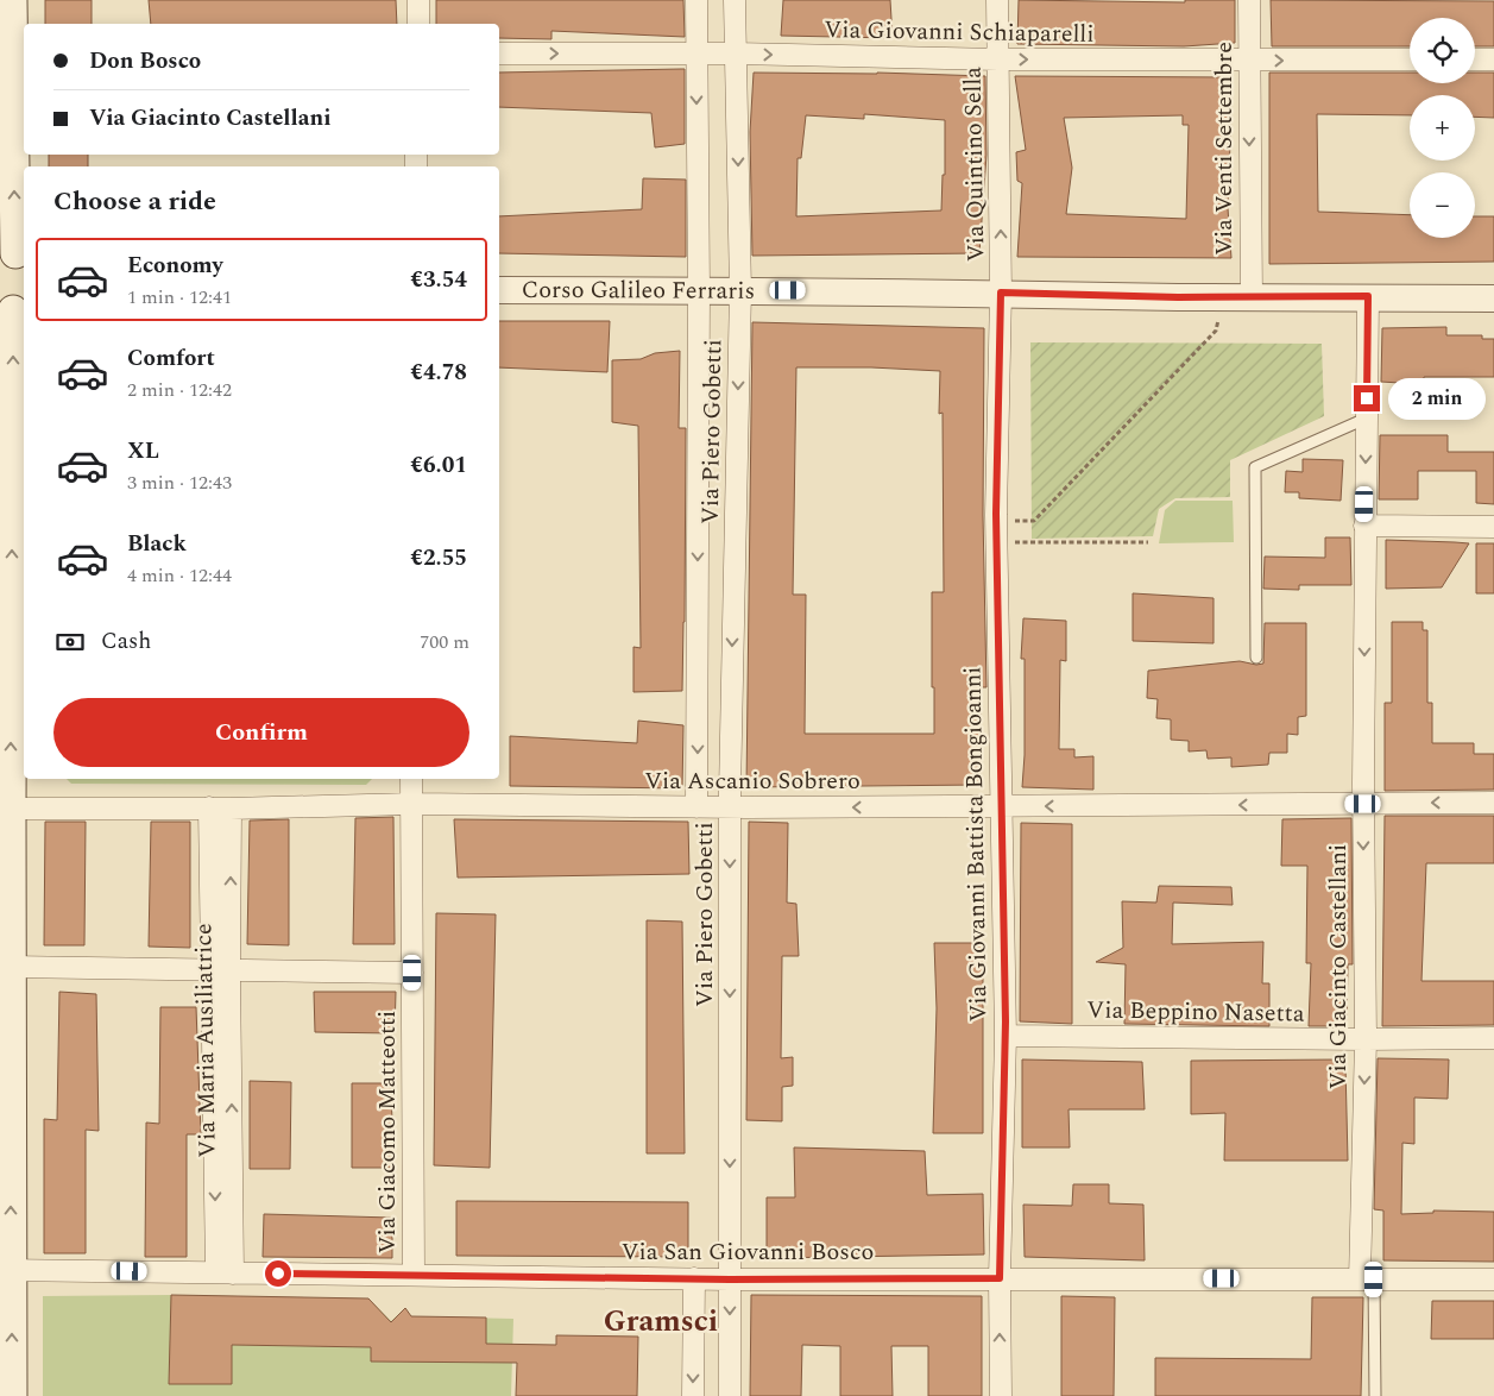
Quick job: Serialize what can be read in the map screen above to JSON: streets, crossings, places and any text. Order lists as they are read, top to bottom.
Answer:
{
  "streets": {
    "street": [
      "Via Giovanni Schiaparelli",
      "Via Venti Settembre",
      "Via Quintino Sella",
      "Corso Galileo Ferraris",
      "Via Piero Gobetti",
      "Via Ascanio Sobrero",
      "Via Giovanni Battista Bongioanni",
      "Via Giacinto Castellani",
      "Via Beppino Nasetta",
      "Via Maria Ausiliatrice",
      "Via Giacomo Matteotti",
      "Via San Giovanni Bosco"
    ]
  },
  "crossings": [
    ["Via Giovanni Schiaparelli", "Via Venti Settembre"],
    ["Via Giovanni Schiaparelli", "Via Quintino Sella"],
    ["Via Giovanni Schiaparelli", "Via Piero Gobetti"],
    ["Via Venti Settembre", "Corso Galileo Ferraris"],
    ["Via Quintino Sella", "Corso Galileo Ferraris"],
    ["Via Quintino Sella", "Via Giovanni Battista Bongioanni"],
    ["Corso Galileo Ferraris", "Via Piero Gobetti"],
    ["Corso Galileo Ferraris", "Via Giovanni Battista Bongioanni"],
    ["Corso Galileo Ferraris", "Via Giacinto Castellani"],
    ["Via Piero Gobetti", "Via Ascanio Sobrero"],
    ["Via Piero Gobetti", "Via San Giovanni Bosco"],
    ["Via Ascanio Sobrero", "Via Giovanni Battista Bongioanni"],
    ["Via Ascanio Sobrero", "Via Giacinto Castellani"],
    ["Via Ascanio Sobrero", "Via Maria Ausiliatrice"],
    ["Via Ascanio Sobrero", "Via Giacomo Matteotti"],
    ["Via Giovanni Battista Bongioanni", "Via Beppino Nasetta"],
    ["Via Giovanni Battista Bongioanni", "Via San Giovanni Bosco"],
    ["Via Giacinto Castellani", "Via Beppino Nasetta"],
    ["Via Giacinto Castellani", "Via San Giovanni Bosco"],
    ["Via Maria Ausiliatrice", "Via San Giovanni Bosco"],
    ["Via Giacomo Matteotti", "Via San Giovanni Bosco"]
  ],
  "one_way": [
    "Via Giovanni Schiaparelli",
    "Via Venti Settembre",
    "Via Quintino Sella",
    "Via Piero Gobetti",
    "Via Ascanio Sobrero",
    "Via Giacinto Castellani"
  ],
  "districts": ["Gramsci"],
  "page": {
    "map_buttons": ["+", "−"],
    "banner": ["Don Bosco", "Via Giacinto Castellani"],
    "heading": "Choose a ride",
    "list": [
      {
        "name": "Economy",
        "note": "1 min · 12:41",
        "value": "€3.54"
      },
      {
        "name": "Comfort",
        "note": "2 min · 12:42",
        "value": "€4.78"
      },
      {
        "name": "XL",
        "note": "3 min · 12:43",
        "value": "€6.01"
      },
      {
        "name": "Black",
        "note": "4 min · 12:44",
        "value": "€2.55"
      }
    ],
    "bubble": "2 min",
    "pay": ["Cash", "700 m"],
    "buttons": "Confirm"
  }
}
